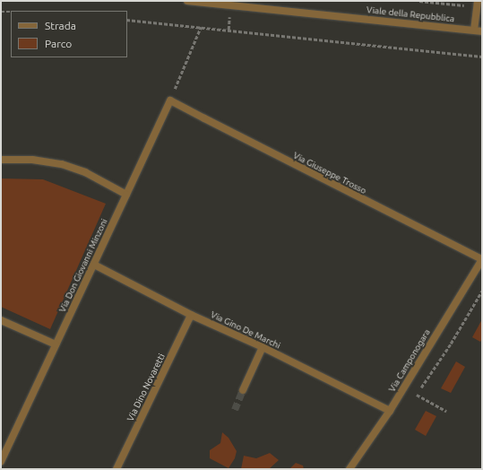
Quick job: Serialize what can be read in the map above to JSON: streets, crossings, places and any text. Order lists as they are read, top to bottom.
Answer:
{
  "streets": {
    "street": [
      "Viale della Repubblica",
      "Via Giuseppe Trosso",
      "Via Don Giovanni Minzoni",
      "Via Gino De Marchi",
      "Via Camponogara",
      "Via Dino Novaretti"
    ]
  },
  "crossings": [
    ["Via Giuseppe Trosso", "Via Don Giovanni Minzoni"],
    ["Via Giuseppe Trosso", "Via Camponogara"],
    ["Via Don Giovanni Minzoni", "Via Gino De Marchi"],
    ["Via Gino De Marchi", "Via Camponogara"],
    ["Via Gino De Marchi", "Via Dino Novaretti"]
  ],
  "legend": ["Strada", "Parco"]
}
